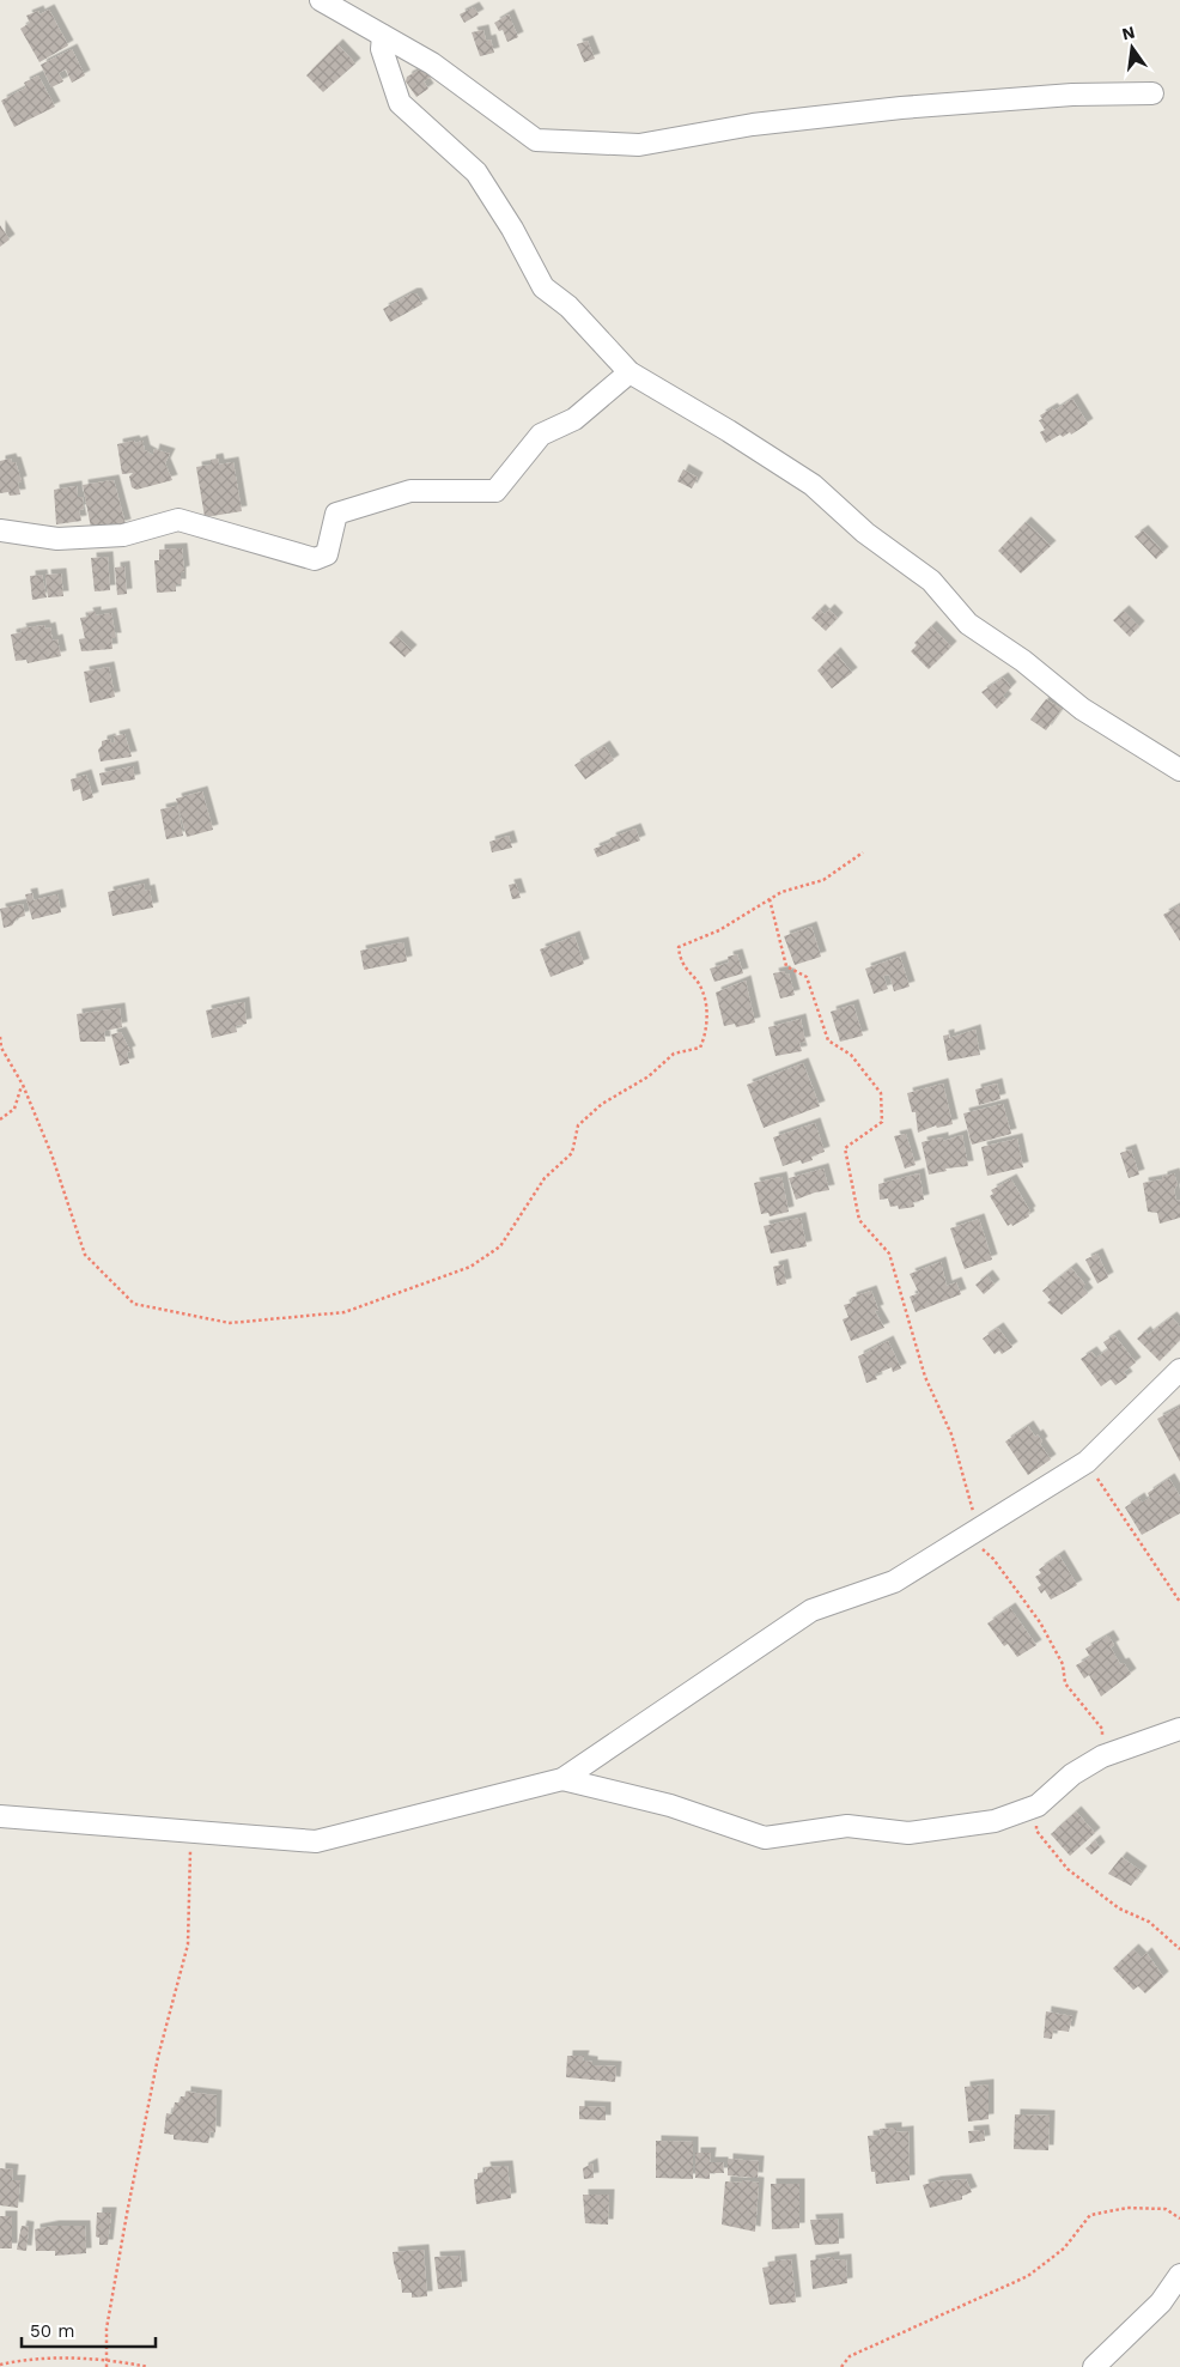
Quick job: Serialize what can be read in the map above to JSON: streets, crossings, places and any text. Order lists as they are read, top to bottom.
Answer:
{
  "scale_bar": "50 m",
  "north": "top"
}
